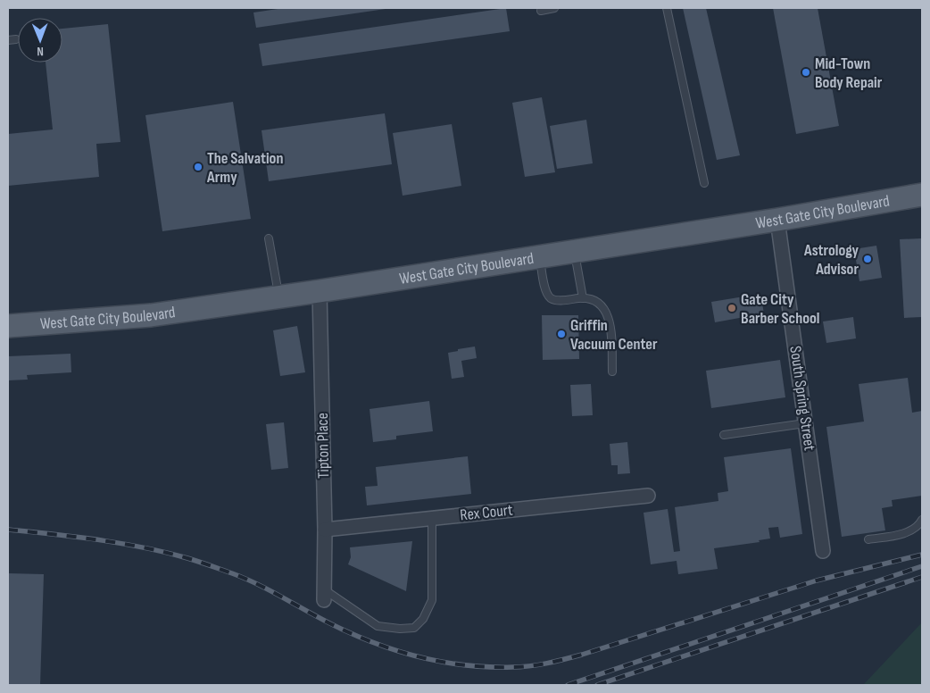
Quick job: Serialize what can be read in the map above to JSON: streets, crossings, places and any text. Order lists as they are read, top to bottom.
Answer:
{
  "streets": {
    "main road": ["West Gate City Boulevard"],
    "street": ["South Spring Street", "Tipton Place", "Rex Court"]
  },
  "crossings": [
    ["West Gate City Boulevard", "South Spring Street"],
    ["West Gate City Boulevard", "Tipton Place"],
    ["Tipton Place", "Rex Court"]
  ],
  "places": [
    "Mid-Town Body Repair",
    "The Salvation Army",
    "Astrology Advisor",
    "Gate City Barber School",
    "Griffin Vacuum Center"
  ],
  "north": "bottom"
}
